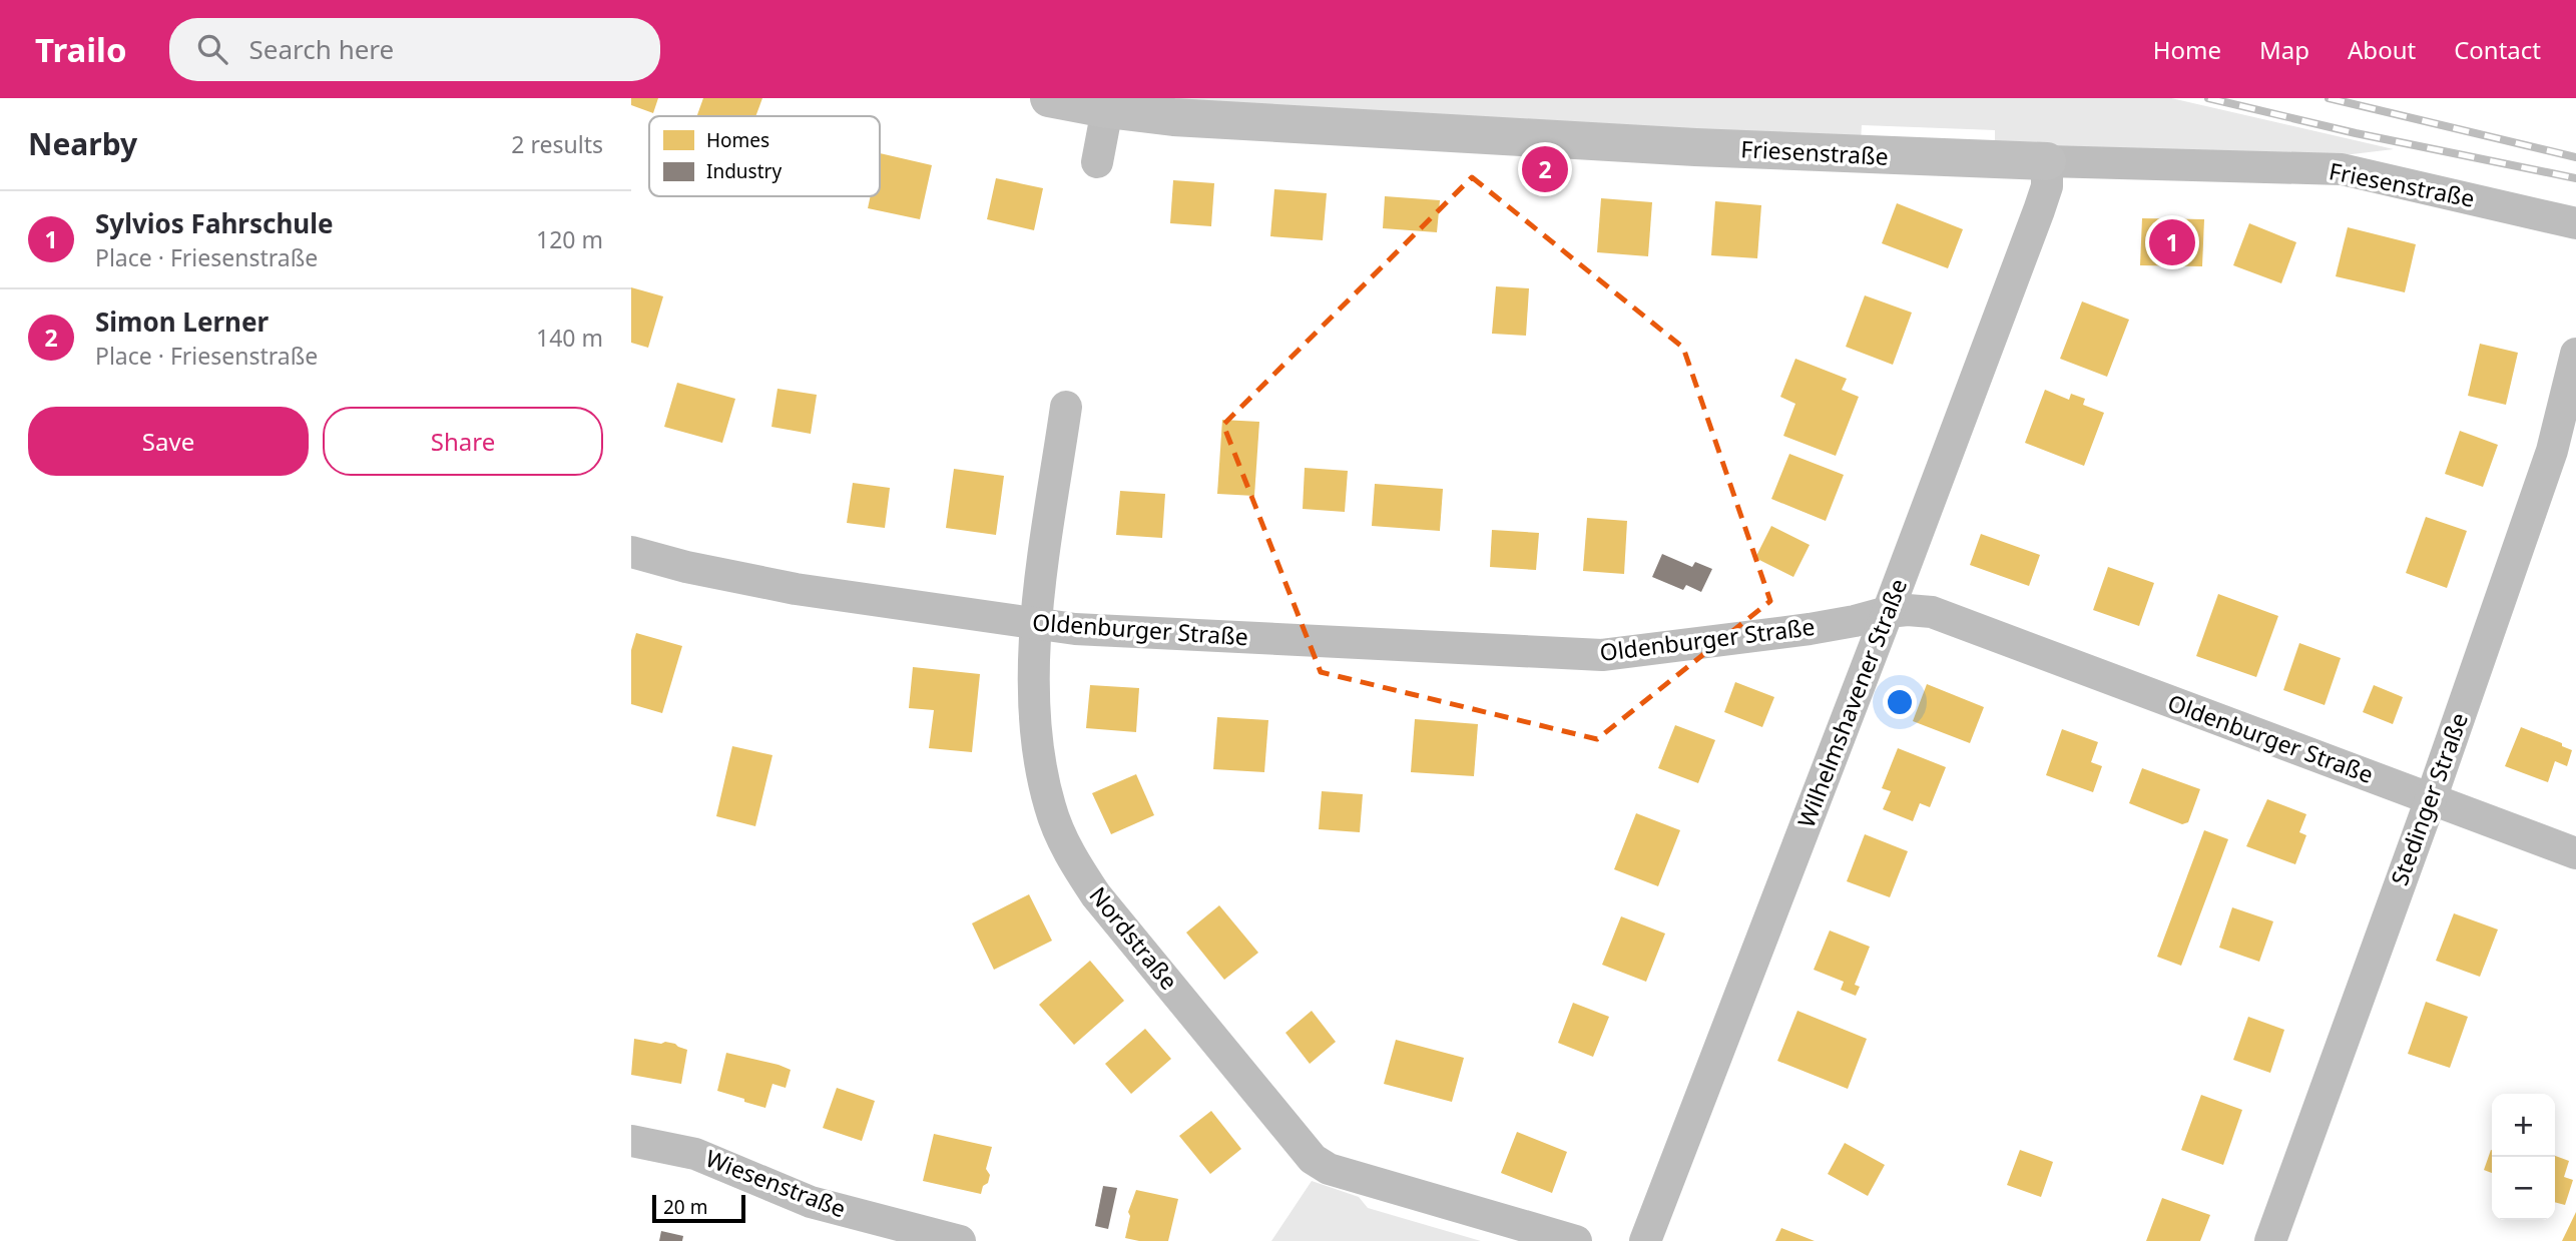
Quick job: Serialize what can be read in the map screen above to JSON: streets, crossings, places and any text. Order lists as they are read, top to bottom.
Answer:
{
  "streets": {
    "street": [
      "Friesenstraße",
      "Oldenburger Straße",
      "Wilhelmshavener Straße",
      "Stedinger Straße",
      "Nordstraße",
      "Wiesenstraße"
    ]
  },
  "crossings": [
    ["Friesenstraße", "Wilhelmshavener Straße"],
    ["Oldenburger Straße", "Wilhelmshavener Straße"],
    ["Oldenburger Straße", "Stedinger Straße"],
    ["Oldenburger Straße", "Nordstraße"]
  ],
  "legend": ["Homes", "Industry"],
  "scale_bar": "20 m",
  "page": {
    "header": "Trailo",
    "search": "Search here",
    "nav": [
      "Home",
      "Map",
      "About",
      "Contact"
    ],
    "heading": ["Nearby", "2 results"],
    "pins": ["2", "1"],
    "list": [
      {
        "mark": "1",
        "name": "Sylvios Fahrschule",
        "note": "Place · Friesenstraße",
        "value": "120 m"
      },
      {
        "mark": "2",
        "name": "Simon Lerner",
        "note": "Place · Friesenstraße",
        "value": "140 m"
      }
    ],
    "buttons": ["Save", "Share"],
    "map_buttons": ["+", "−"],
    "scale": "20 m"
  }
}
